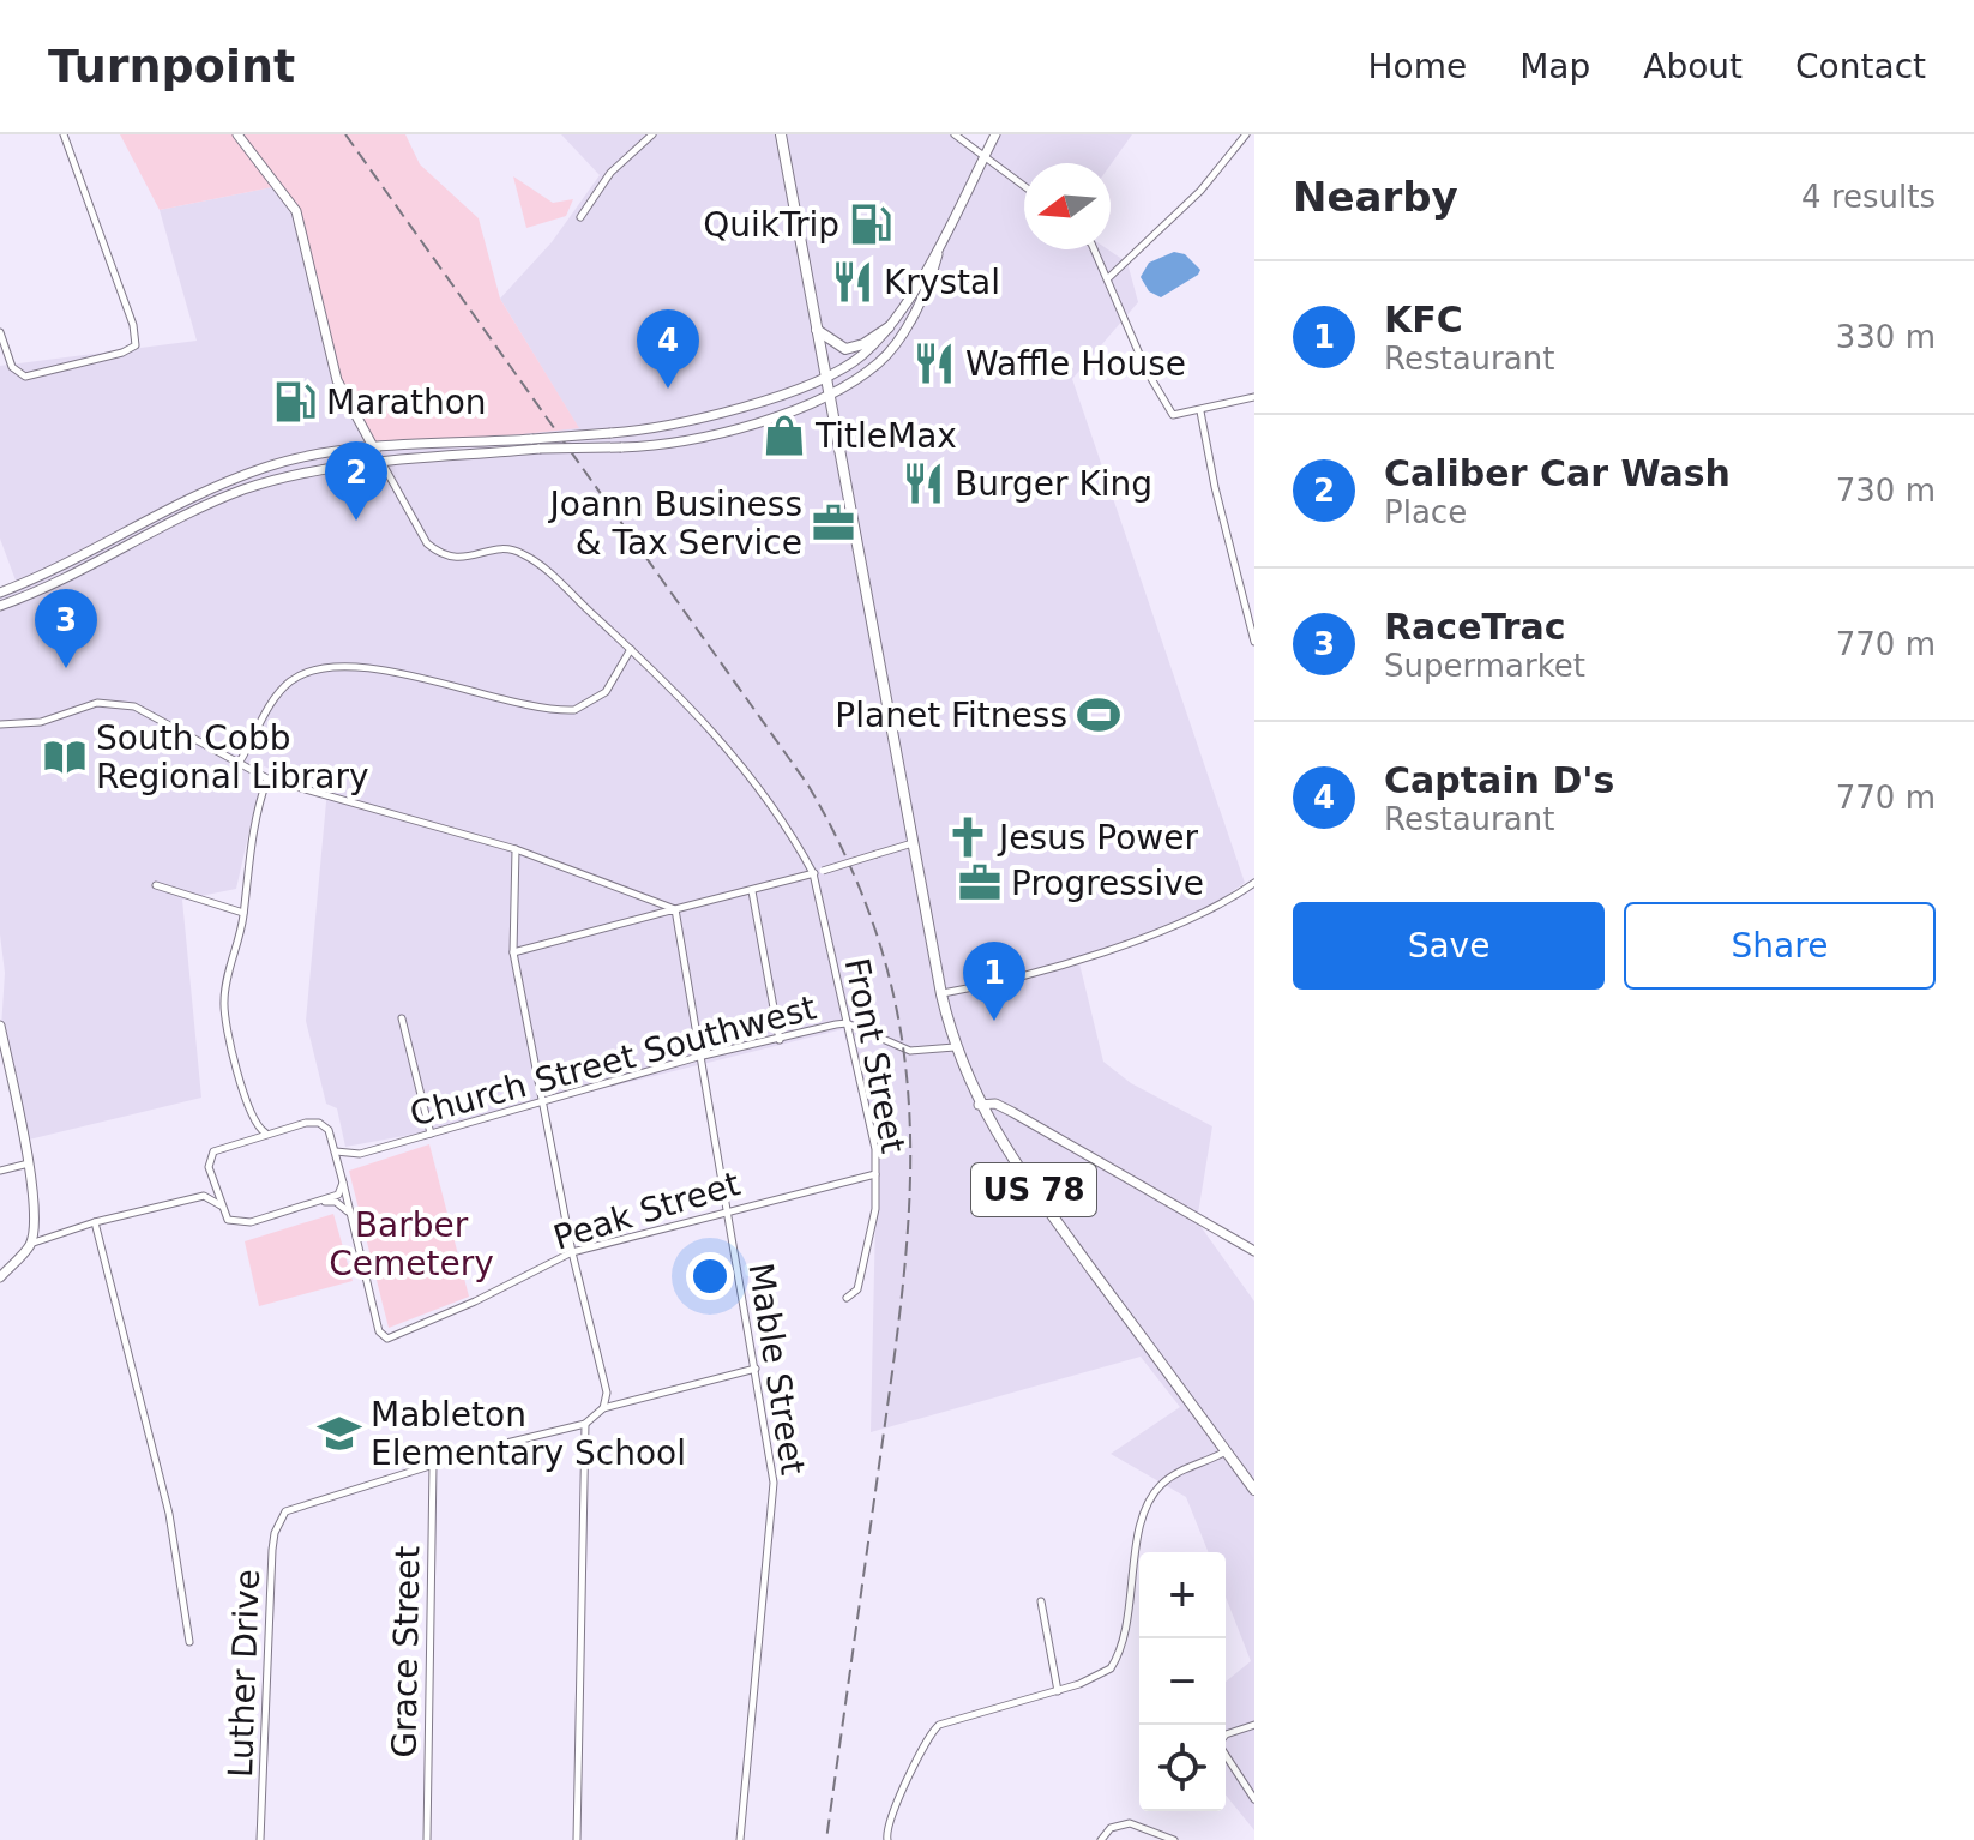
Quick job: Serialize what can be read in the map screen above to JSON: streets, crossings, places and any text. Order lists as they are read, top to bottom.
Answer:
{
  "streets": {
    "main road": ["US 78"],
    "street": [
      "Front Street",
      "Church Street Southwest",
      "Peak Street",
      "Mable Street",
      "Grace Street",
      "Luther Drive"
    ]
  },
  "crossings": [
    ["Front Street", "Church Street Southwest"],
    ["Front Street", "Peak Street"],
    ["Church Street Southwest", "US 78"],
    ["Church Street Southwest", "Mable Street"],
    ["Peak Street", "Mable Street"],
    ["Grace Street", "Luther Drive"]
  ],
  "parks": ["Barber Cemetery"],
  "places": {
    "fuel station": ["QuikTrip", "Marathon"],
    "restaurant": ["Krystal", "Waffle House", "Burger King"],
    "shop": ["TitleMax"],
    "office": ["Joann Business & Tax Service", "Progressive"],
    "sports": ["Planet Fitness"],
    "library": ["South Cobb Regional Library"],
    "church": ["Jesus Power"],
    "school or university": ["Mableton Elementary School"]
  },
  "north": "left",
  "page": {
    "header": "Turnpoint",
    "nav": [
      "Home",
      "Map",
      "About",
      "Contact"
    ],
    "heading": ["Nearby", "4 results"],
    "list": [
      {
        "mark": "1",
        "name": "KFC",
        "note": "Restaurant",
        "value": "330 m"
      },
      {
        "mark": "2",
        "name": "Caliber Car Wash",
        "note": "Place",
        "value": "730 m"
      },
      {
        "mark": "3",
        "name": "RaceTrac",
        "note": "Supermarket",
        "value": "770 m"
      },
      {
        "mark": "4",
        "name": "Captain D's",
        "note": "Restaurant",
        "value": "770 m"
      }
    ],
    "pins": [
      "4",
      "2",
      "3",
      "1"
    ],
    "buttons": ["Save", "Share"],
    "map_buttons": ["+", "−"]
  }
}
